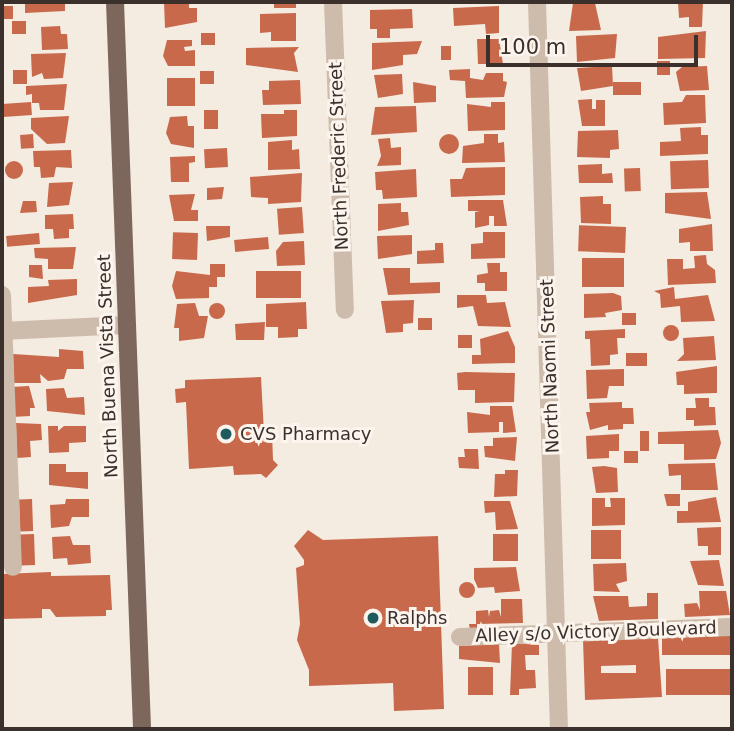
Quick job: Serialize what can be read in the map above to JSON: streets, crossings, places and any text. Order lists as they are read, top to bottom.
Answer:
{
  "streets": {
    "main road": ["North Buena Vista Street"],
    "street": ["North Frederic Street", "North Naomi Street", "Alley s/o Victory Boulevard"]
  },
  "crossings": [
    ["North Naomi Street", "Alley s/o Victory Boulevard"]
  ],
  "places": ["CVS Pharmacy", "Ralphs"],
  "scale_bar": "100 m"
}
